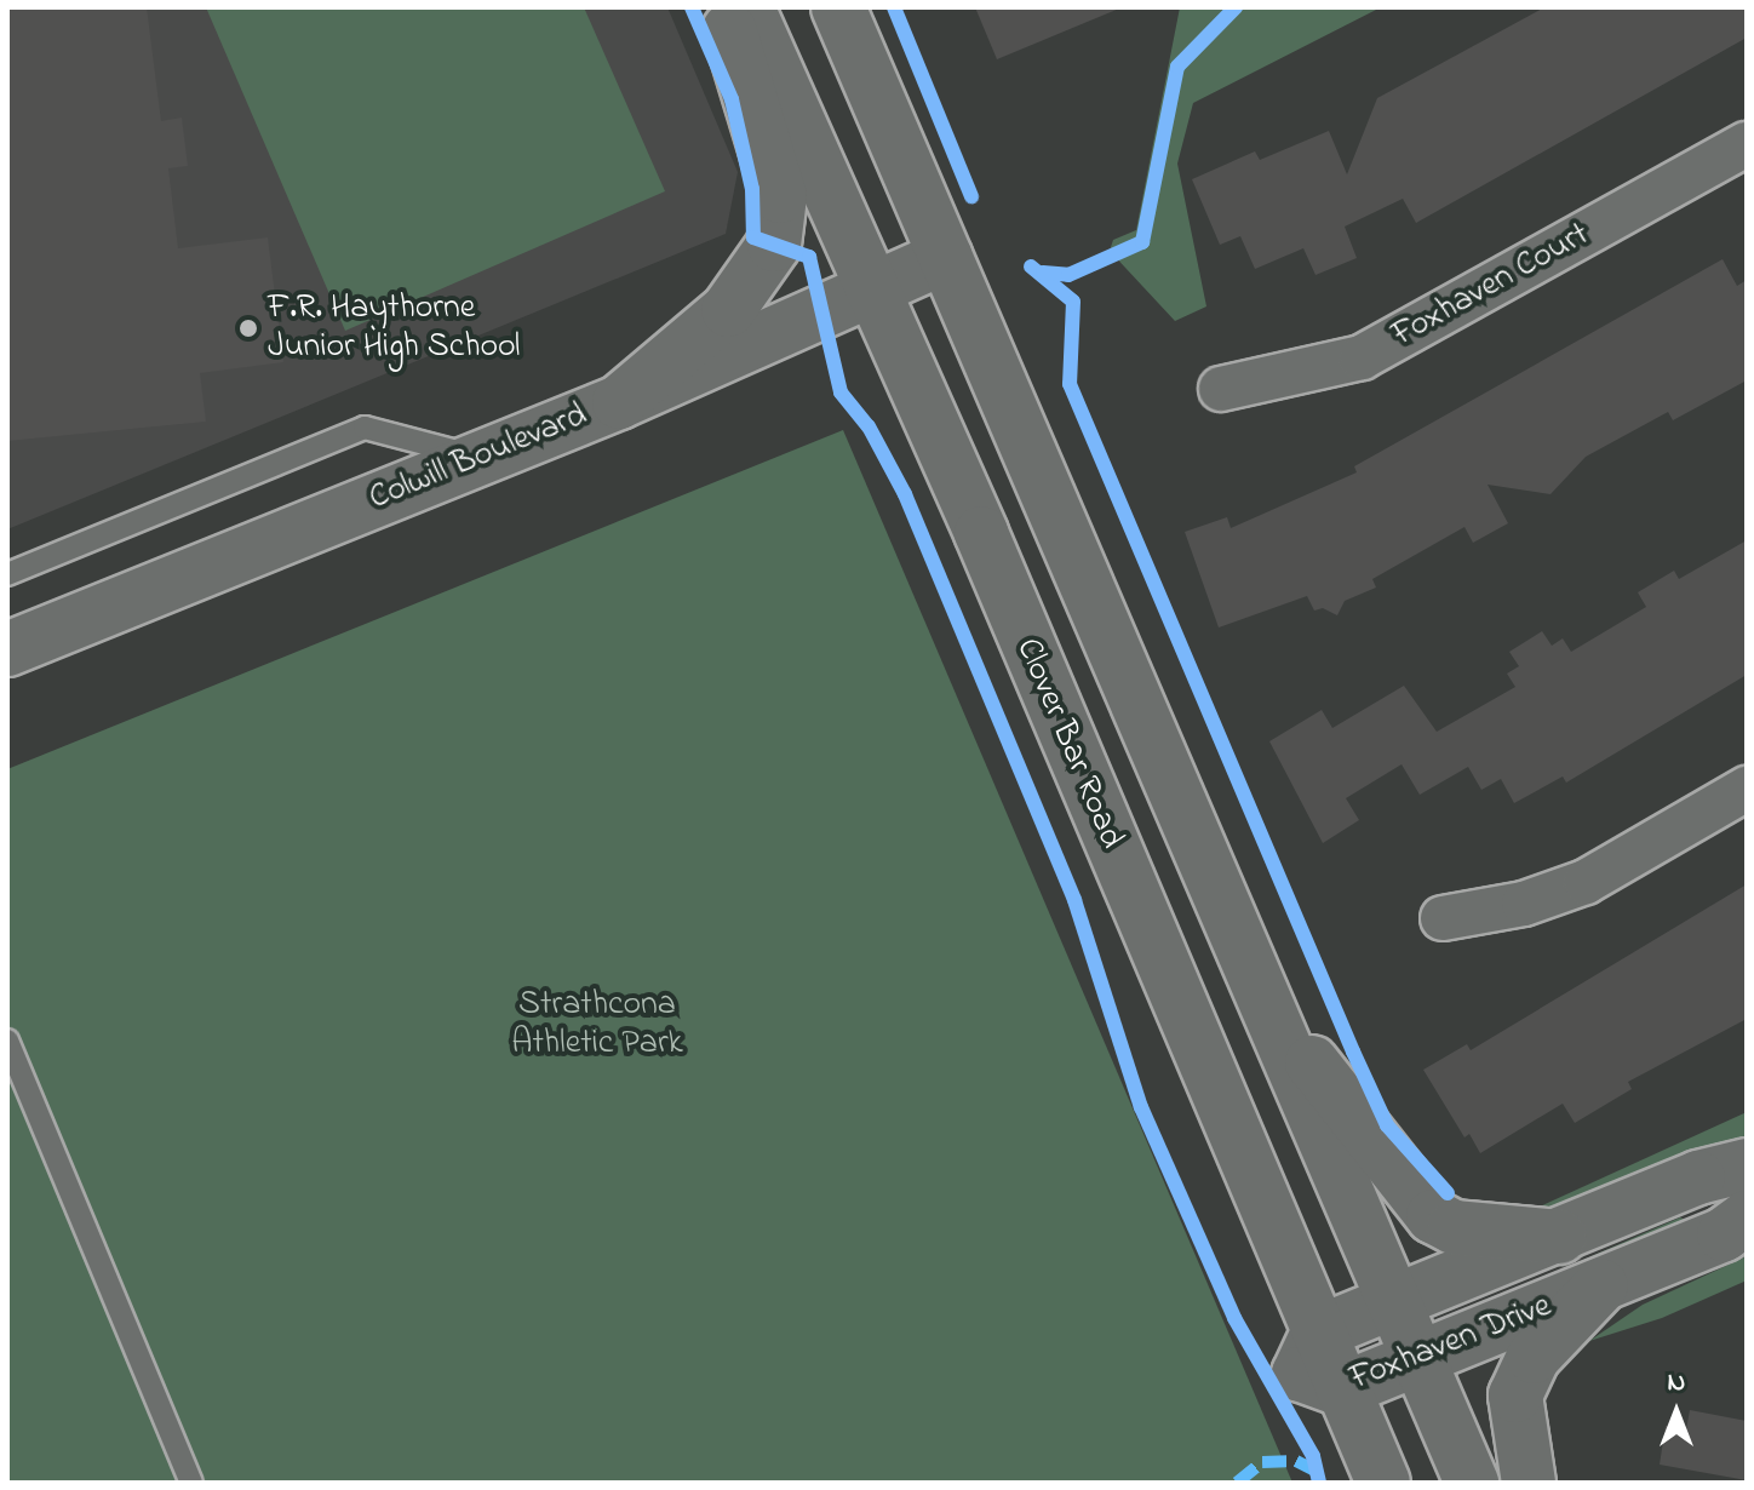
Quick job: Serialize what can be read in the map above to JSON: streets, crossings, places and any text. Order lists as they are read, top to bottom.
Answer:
{
  "streets": {
    "main road": ["Colwill Boulevard", "Clover Bar Road", "Foxhaven Drive"],
    "street": ["Foxhaven Court"]
  },
  "crossings": [
    ["Colwill Boulevard", "Clover Bar Road"],
    ["Clover Bar Road", "Foxhaven Drive"]
  ],
  "parks": ["Strathcona Athletic Park"],
  "places": ["F.R. Haythorne Junior High School"],
  "north": "top"
}
